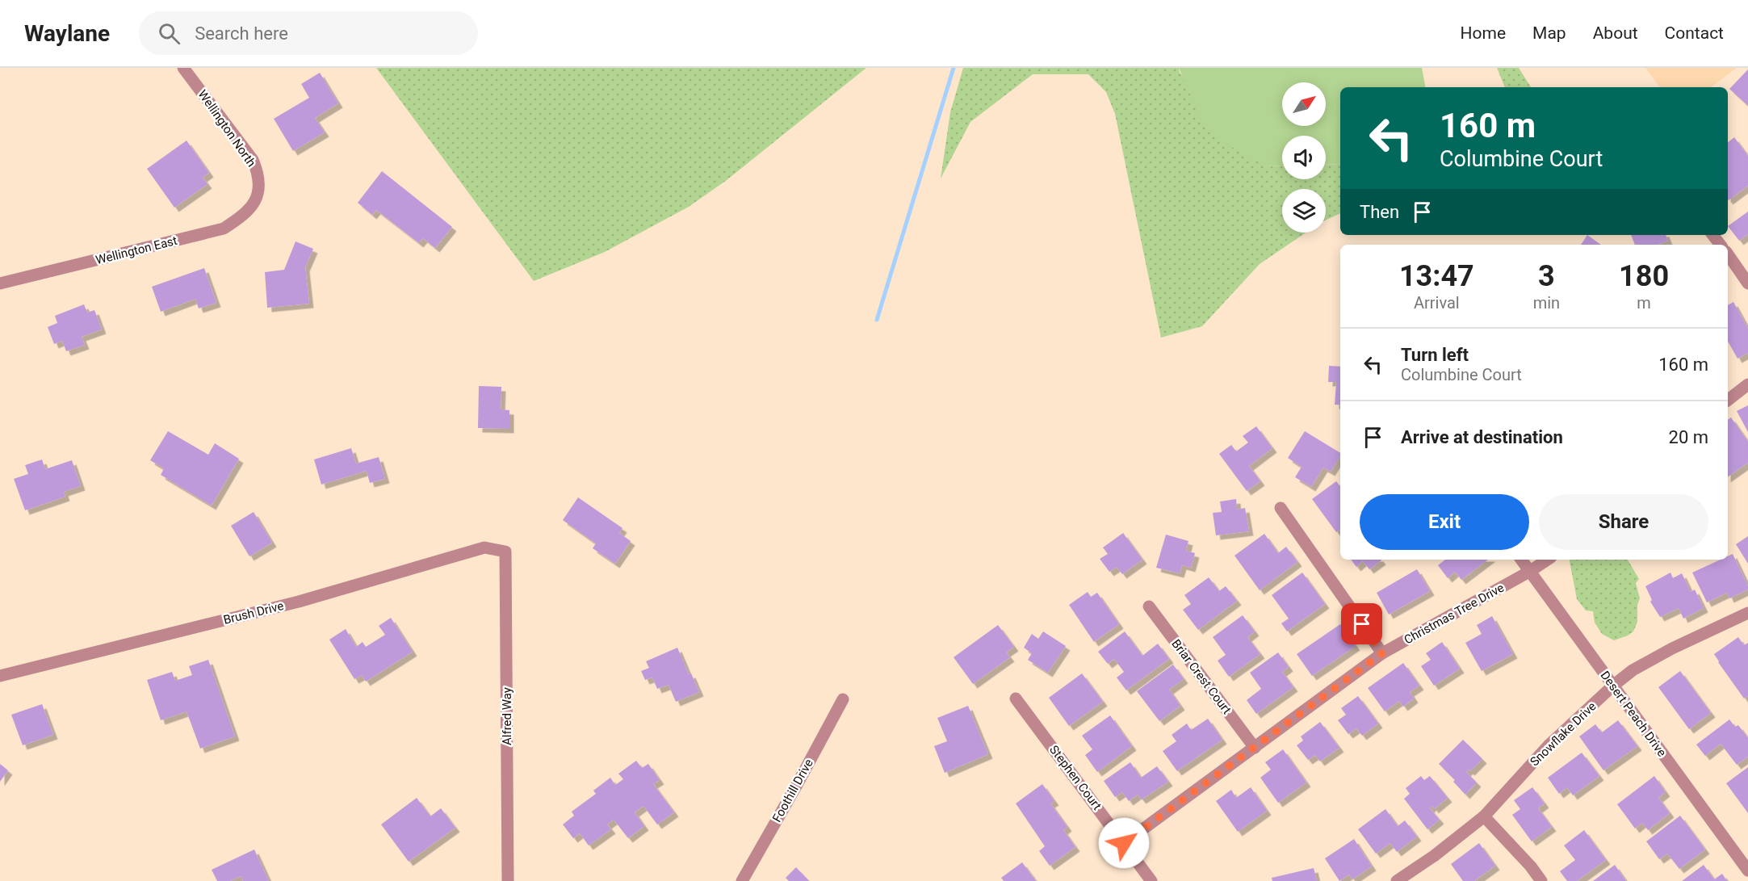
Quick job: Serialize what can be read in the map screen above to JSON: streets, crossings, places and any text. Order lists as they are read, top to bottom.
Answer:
{
  "streets": {
    "street": [
      "Wellington North",
      "Wellington East",
      "Brush Drive",
      "Christmas Tree Drive",
      "Briar Crest Court",
      "Desert Peach Drive",
      "Alfred Way",
      "Snowflake Drive",
      "Stephen Court",
      "Foothill Drive"
    ]
  },
  "crossings": [
    ["Wellington North", "Wellington East"],
    ["Brush Drive", "Alfred Way"],
    ["Christmas Tree Drive", "Briar Crest Court"],
    ["Christmas Tree Drive", "Desert Peach Drive"],
    ["Christmas Tree Drive", "Stephen Court"],
    ["Desert Peach Drive", "Snowflake Drive"]
  ],
  "north": "top right",
  "page": {
    "header": "Waylane",
    "search": "Search here",
    "nav": [
      "Home",
      "Map",
      "About",
      "Contact"
    ],
    "turn": ["160 m", "Columbine Court"],
    "then": "Then",
    "eta": [
      "13:47",
      "Arrival",
      "3",
      "min",
      "180",
      "m"
    ],
    "list": [
      {
        "name": "Turn left",
        "note": "Columbine Court",
        "value": "160 m"
      },
      {
        "name": "Arrive at destination",
        "value": "20 m"
      }
    ],
    "buttons": ["Exit", "Share"]
  }
}
